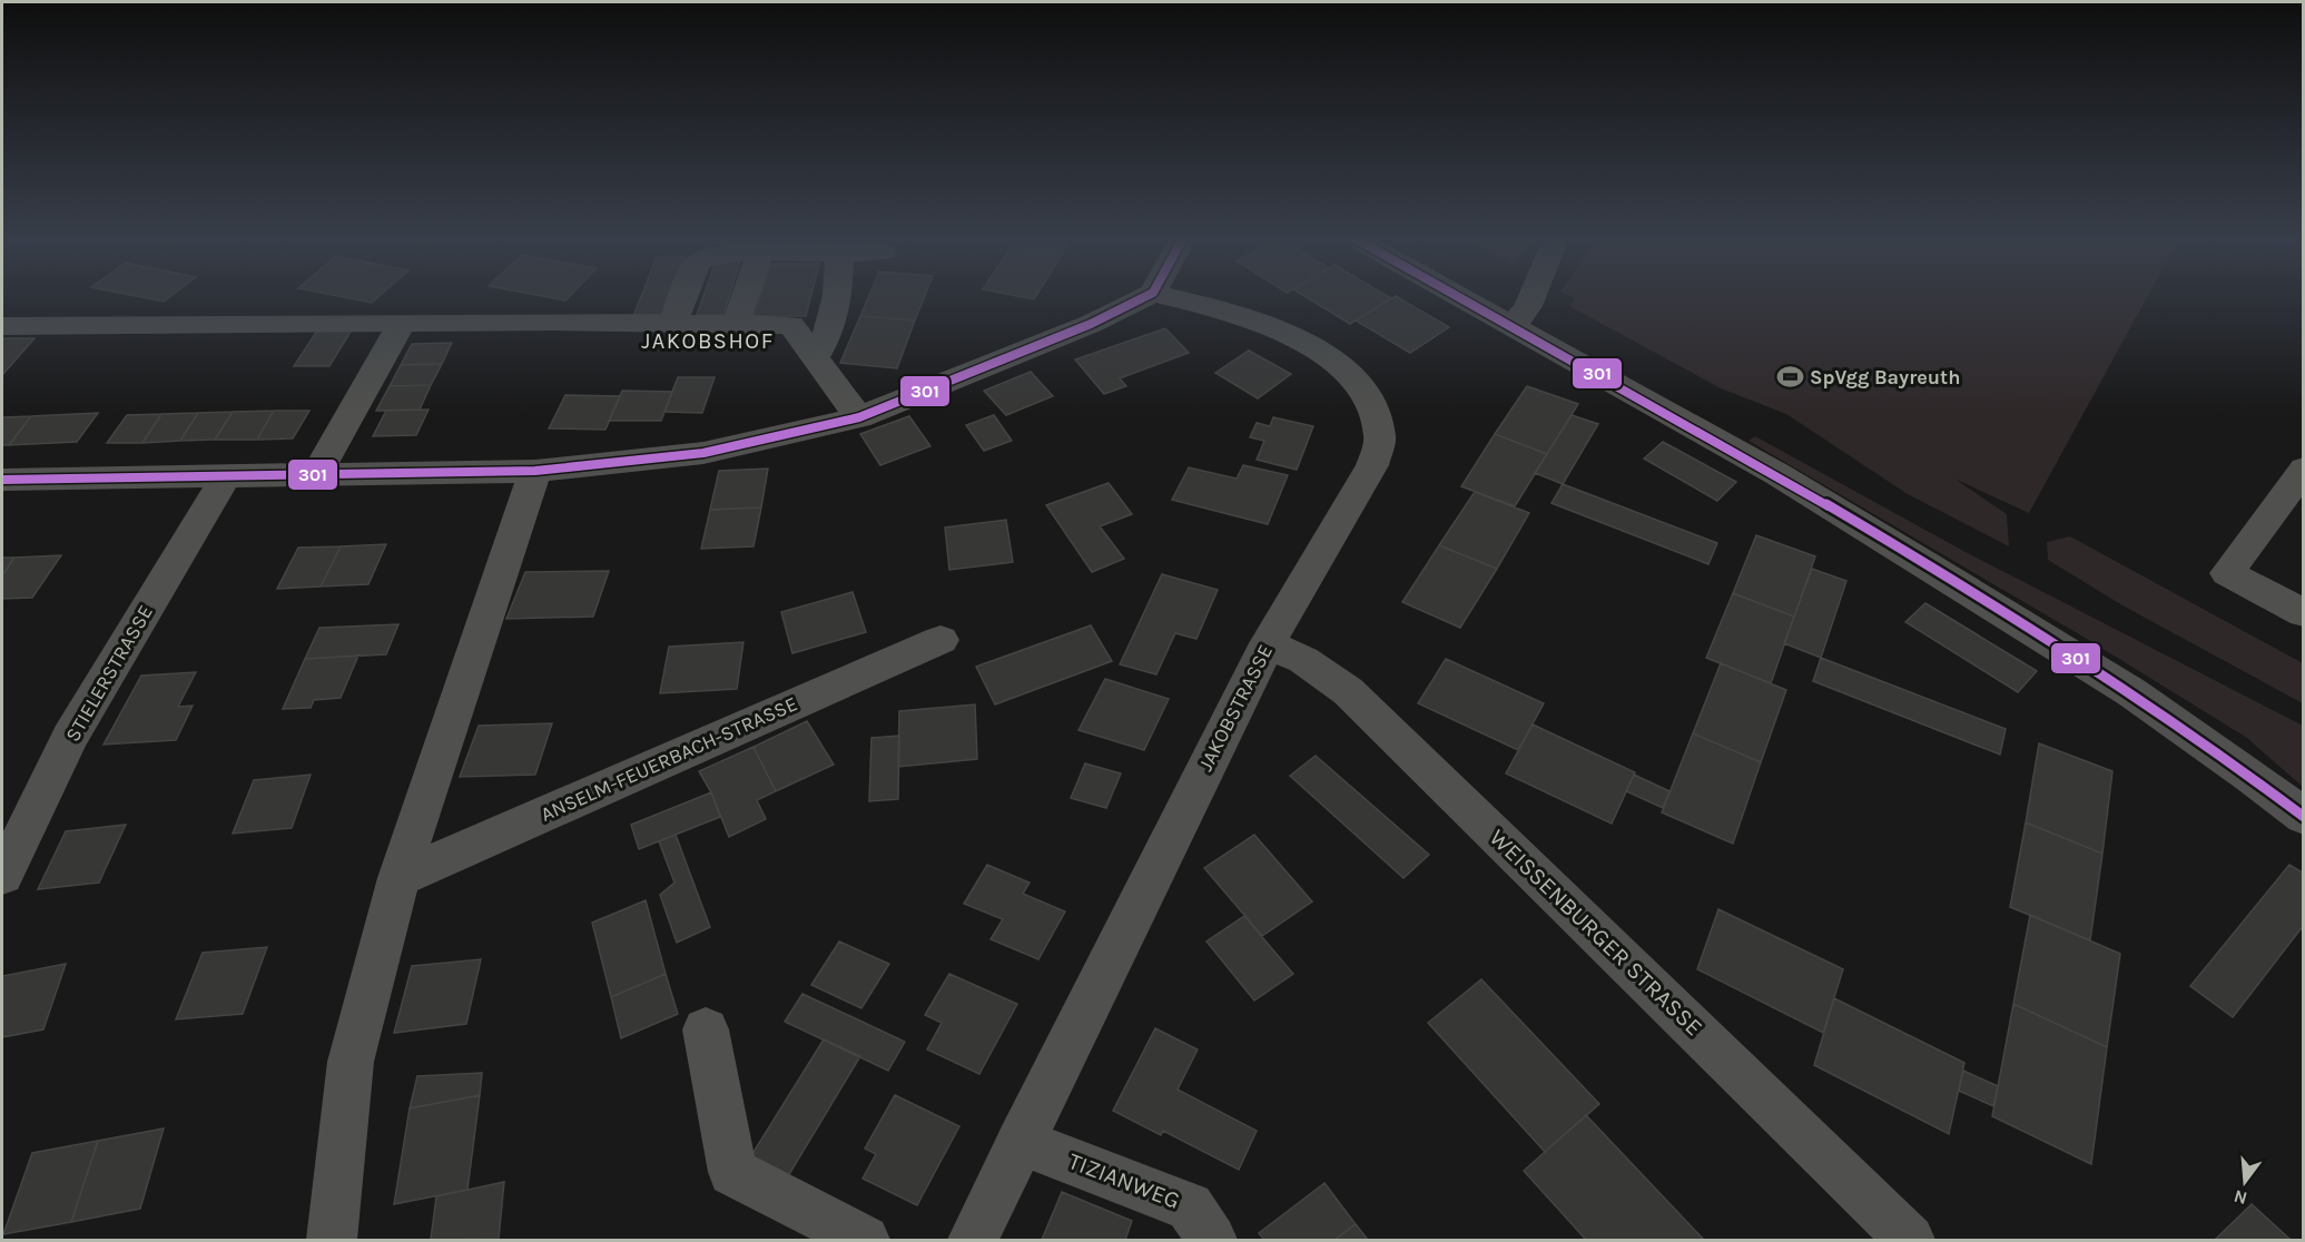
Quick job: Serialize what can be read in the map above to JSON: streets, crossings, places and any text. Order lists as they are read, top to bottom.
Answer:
{
  "streets": {
    "street": [
      "STIELERSTRASSE",
      "JAKOBSTRASSE",
      "ANSELM-FEUERBACH-STRASSE",
      "WEISSENBURGER STRASSE",
      "TIZIANWEG"
    ]
  },
  "crossings": [
    ["JAKOBSTRASSE", "WEISSENBURGER STRASSE"],
    ["JAKOBSTRASSE", "TIZIANWEG"]
  ],
  "districts": ["JAKOBSHOF"],
  "places": {
    "sports": ["SpVgg Bayreuth"]
  },
  "lines": ["transit line 301"],
  "north": "bottom"
}
